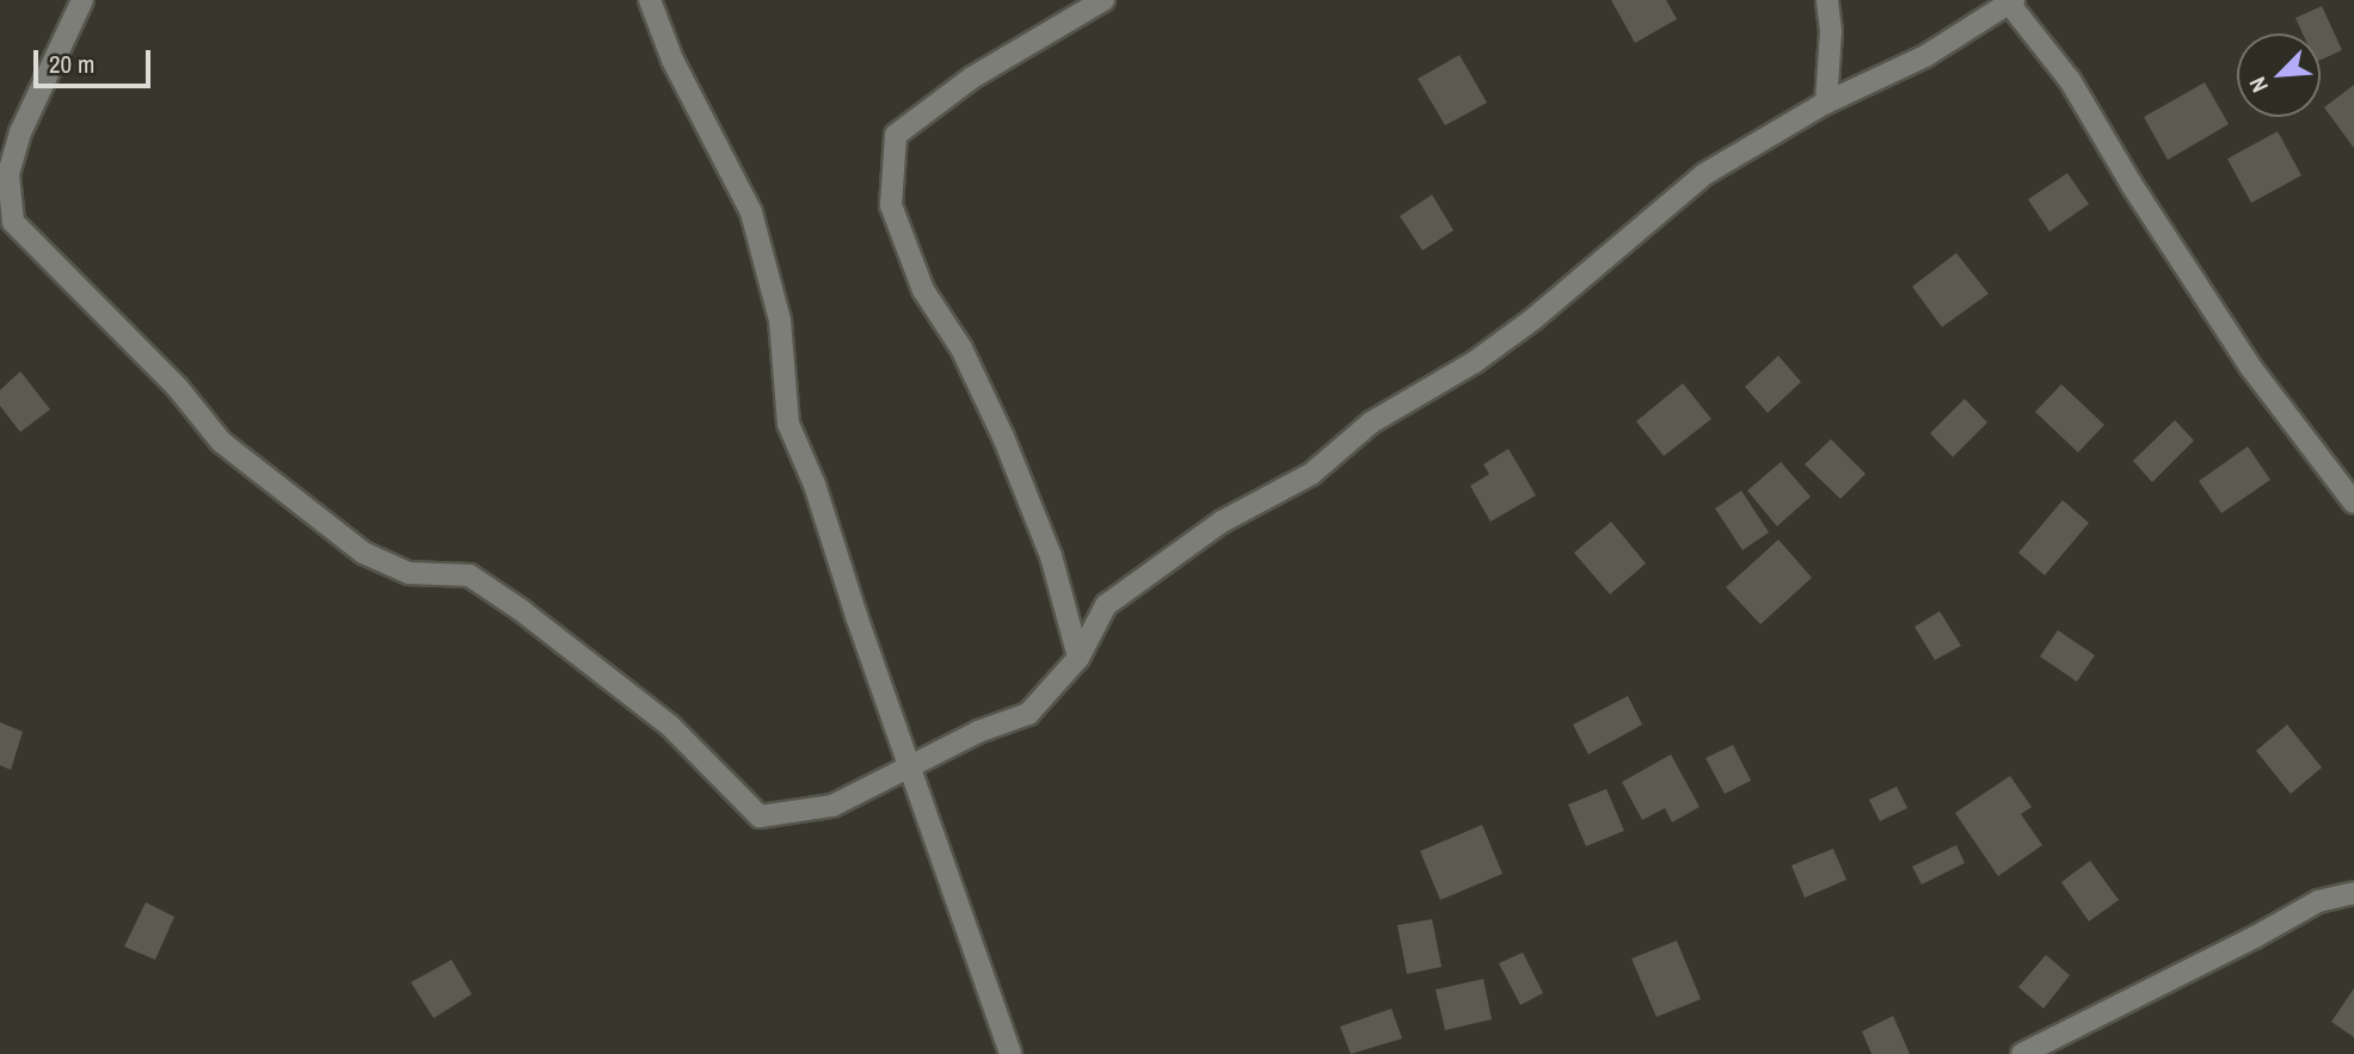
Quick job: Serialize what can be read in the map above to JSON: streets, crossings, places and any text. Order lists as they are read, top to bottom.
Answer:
{
  "scale_bar": "20 m",
  "north": "bottom left"
}
